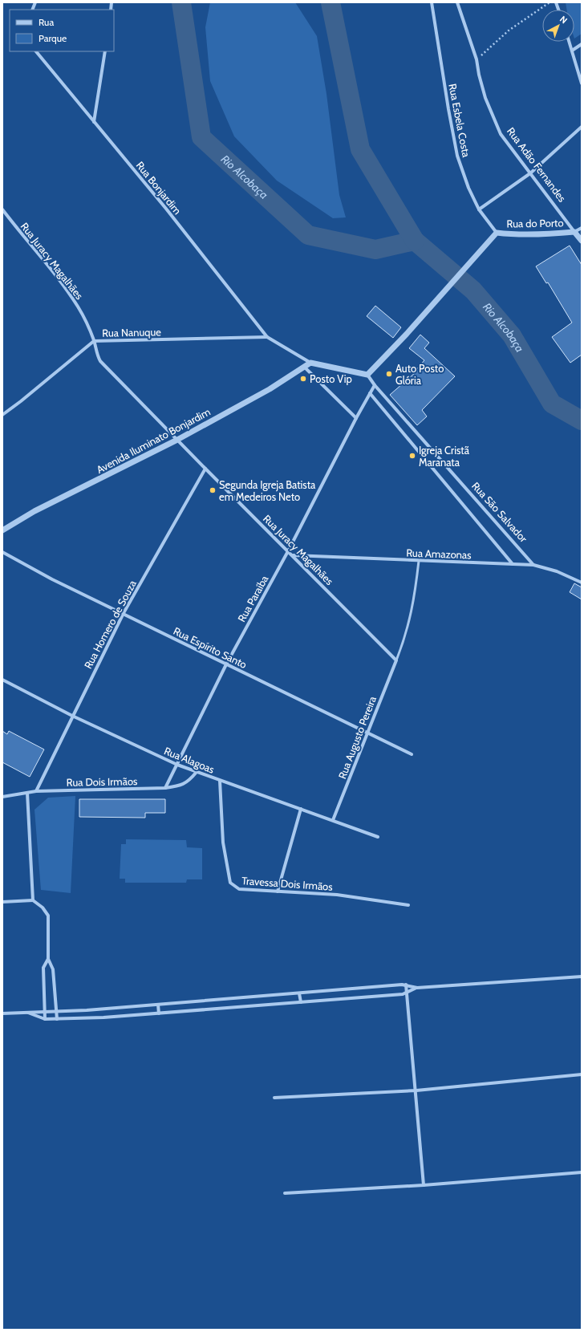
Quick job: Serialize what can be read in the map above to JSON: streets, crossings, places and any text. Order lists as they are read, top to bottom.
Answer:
{
  "streets": {
    "street": [
      "Rua Esbela Costa",
      "Rua Adão Fernandes",
      "Rua Bonjardim",
      "Rua do Porto",
      "Rua Juracy Magalhães",
      "Rua Nanuque",
      "Avenida Iluminato Bonjardim",
      "Rua São Salvador",
      "Rua Amazonas",
      "Rua Paraíba",
      "Rua Homero de Souza",
      "Rua Espírito Santo",
      "Rua Augusto Pereira",
      "Rua Alagoas",
      "Rua Dois Irmãos",
      "Travessa Dois Irmãos"
    ]
  },
  "crossings": [
    ["Rua Esbela Costa", "Rua do Porto"],
    ["Rua Adão Fernandes", "Rua do Porto"],
    ["Rua Bonjardim", "Rua Nanuque"],
    ["Rua Juracy Magalhães", "Rua Nanuque"],
    ["Rua Juracy Magalhães", "Avenida Iluminato Bonjardim"],
    ["Rua Juracy Magalhães", "Rua Amazonas"],
    ["Rua Juracy Magalhães", "Rua Paraíba"],
    ["Rua Juracy Magalhães", "Rua Homero de Souza"],
    ["Rua Juracy Magalhães", "Rua Augusto Pereira"],
    ["Rua São Salvador", "Rua Amazonas"],
    ["Rua São Salvador", "Rua Paraíba"],
    ["Rua Paraíba", "Rua Espírito Santo"],
    ["Rua Paraíba", "Rua Alagoas"],
    ["Rua Paraíba", "Rua Dois Irmãos"],
    ["Rua Homero de Souza", "Rua Espírito Santo"],
    ["Rua Homero de Souza", "Rua Alagoas"],
    ["Rua Homero de Souza", "Rua Dois Irmãos"],
    ["Rua Espírito Santo", "Rua Augusto Pereira"],
    ["Rua Augusto Pereira", "Rua Alagoas"],
    ["Rua Alagoas", "Rua Dois Irmãos"],
    ["Rua Alagoas", "Travessa Dois Irmãos"]
  ],
  "water": ["Rio Alcobaça"],
  "places": [
    "Auto Posto Glória",
    "Posto Vip",
    "Igreja Cristã Maranata",
    "Segunda Igreja Batista em Medeiros Neto"
  ],
  "legend": ["Rua", "Parque"],
  "north": "top right"
}
